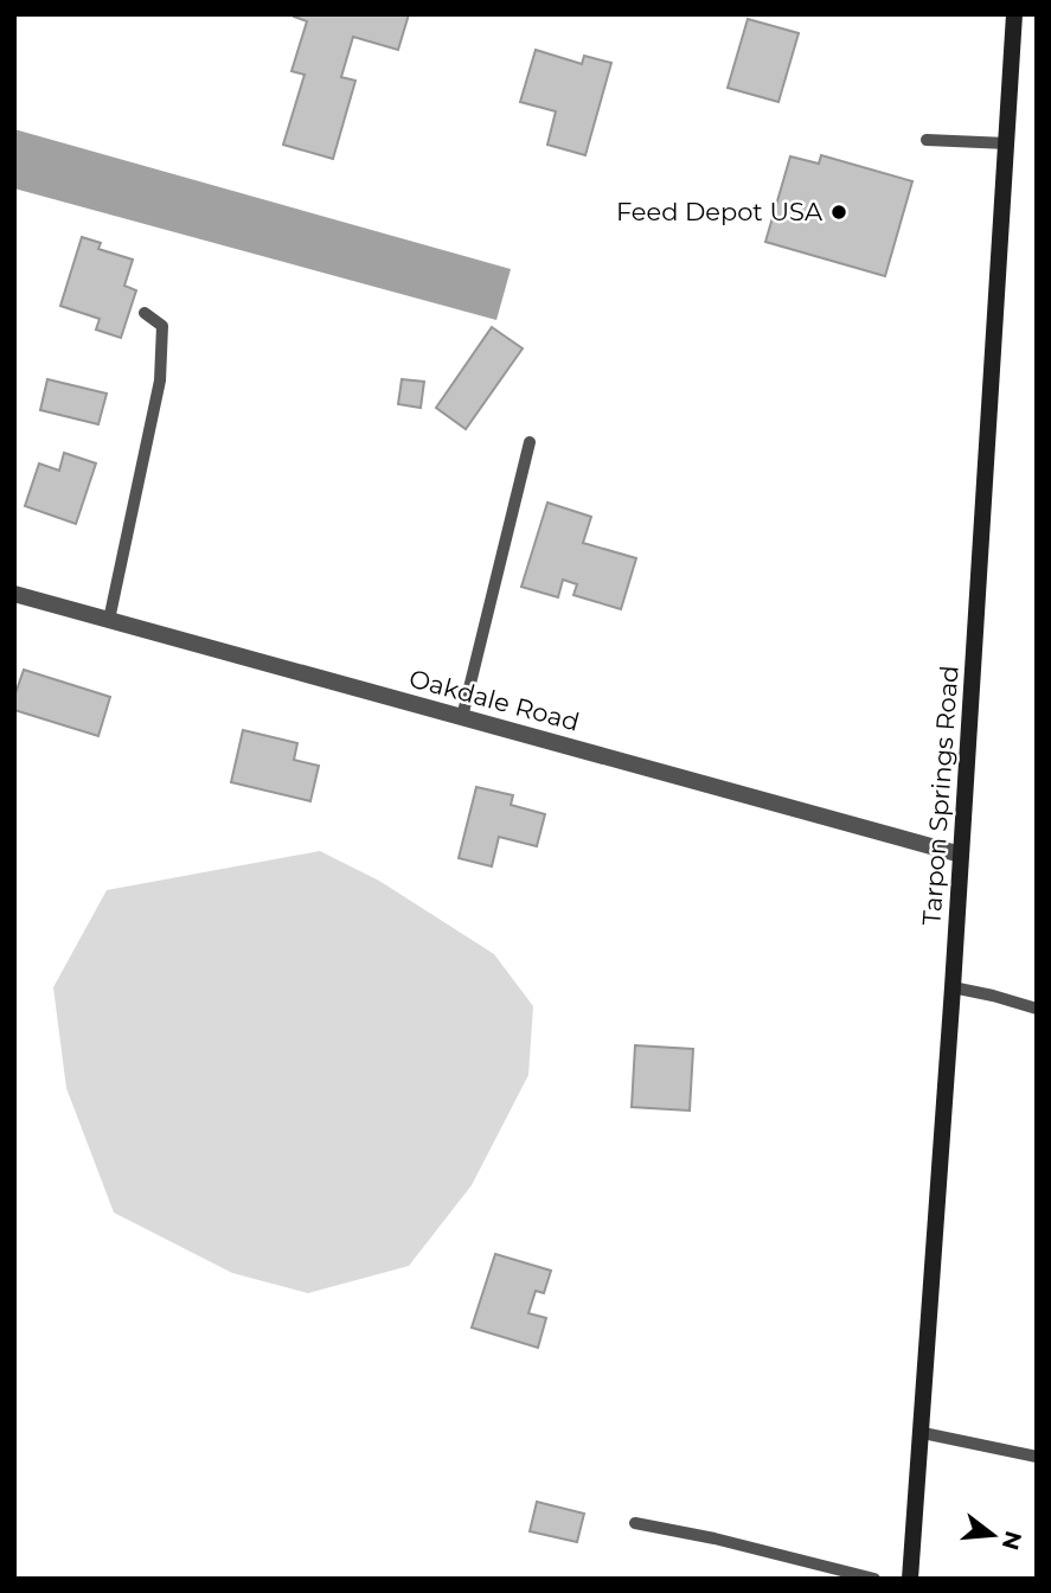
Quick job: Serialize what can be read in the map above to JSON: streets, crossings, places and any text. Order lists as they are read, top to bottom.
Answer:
{
  "streets": {
    "main road": ["Tarpon Springs Road"],
    "street": ["Oakdale Road"]
  },
  "crossings": [
    ["Oakdale Road", "Tarpon Springs Road"]
  ],
  "places": ["Feed Depot USA"],
  "north": "right"
}
